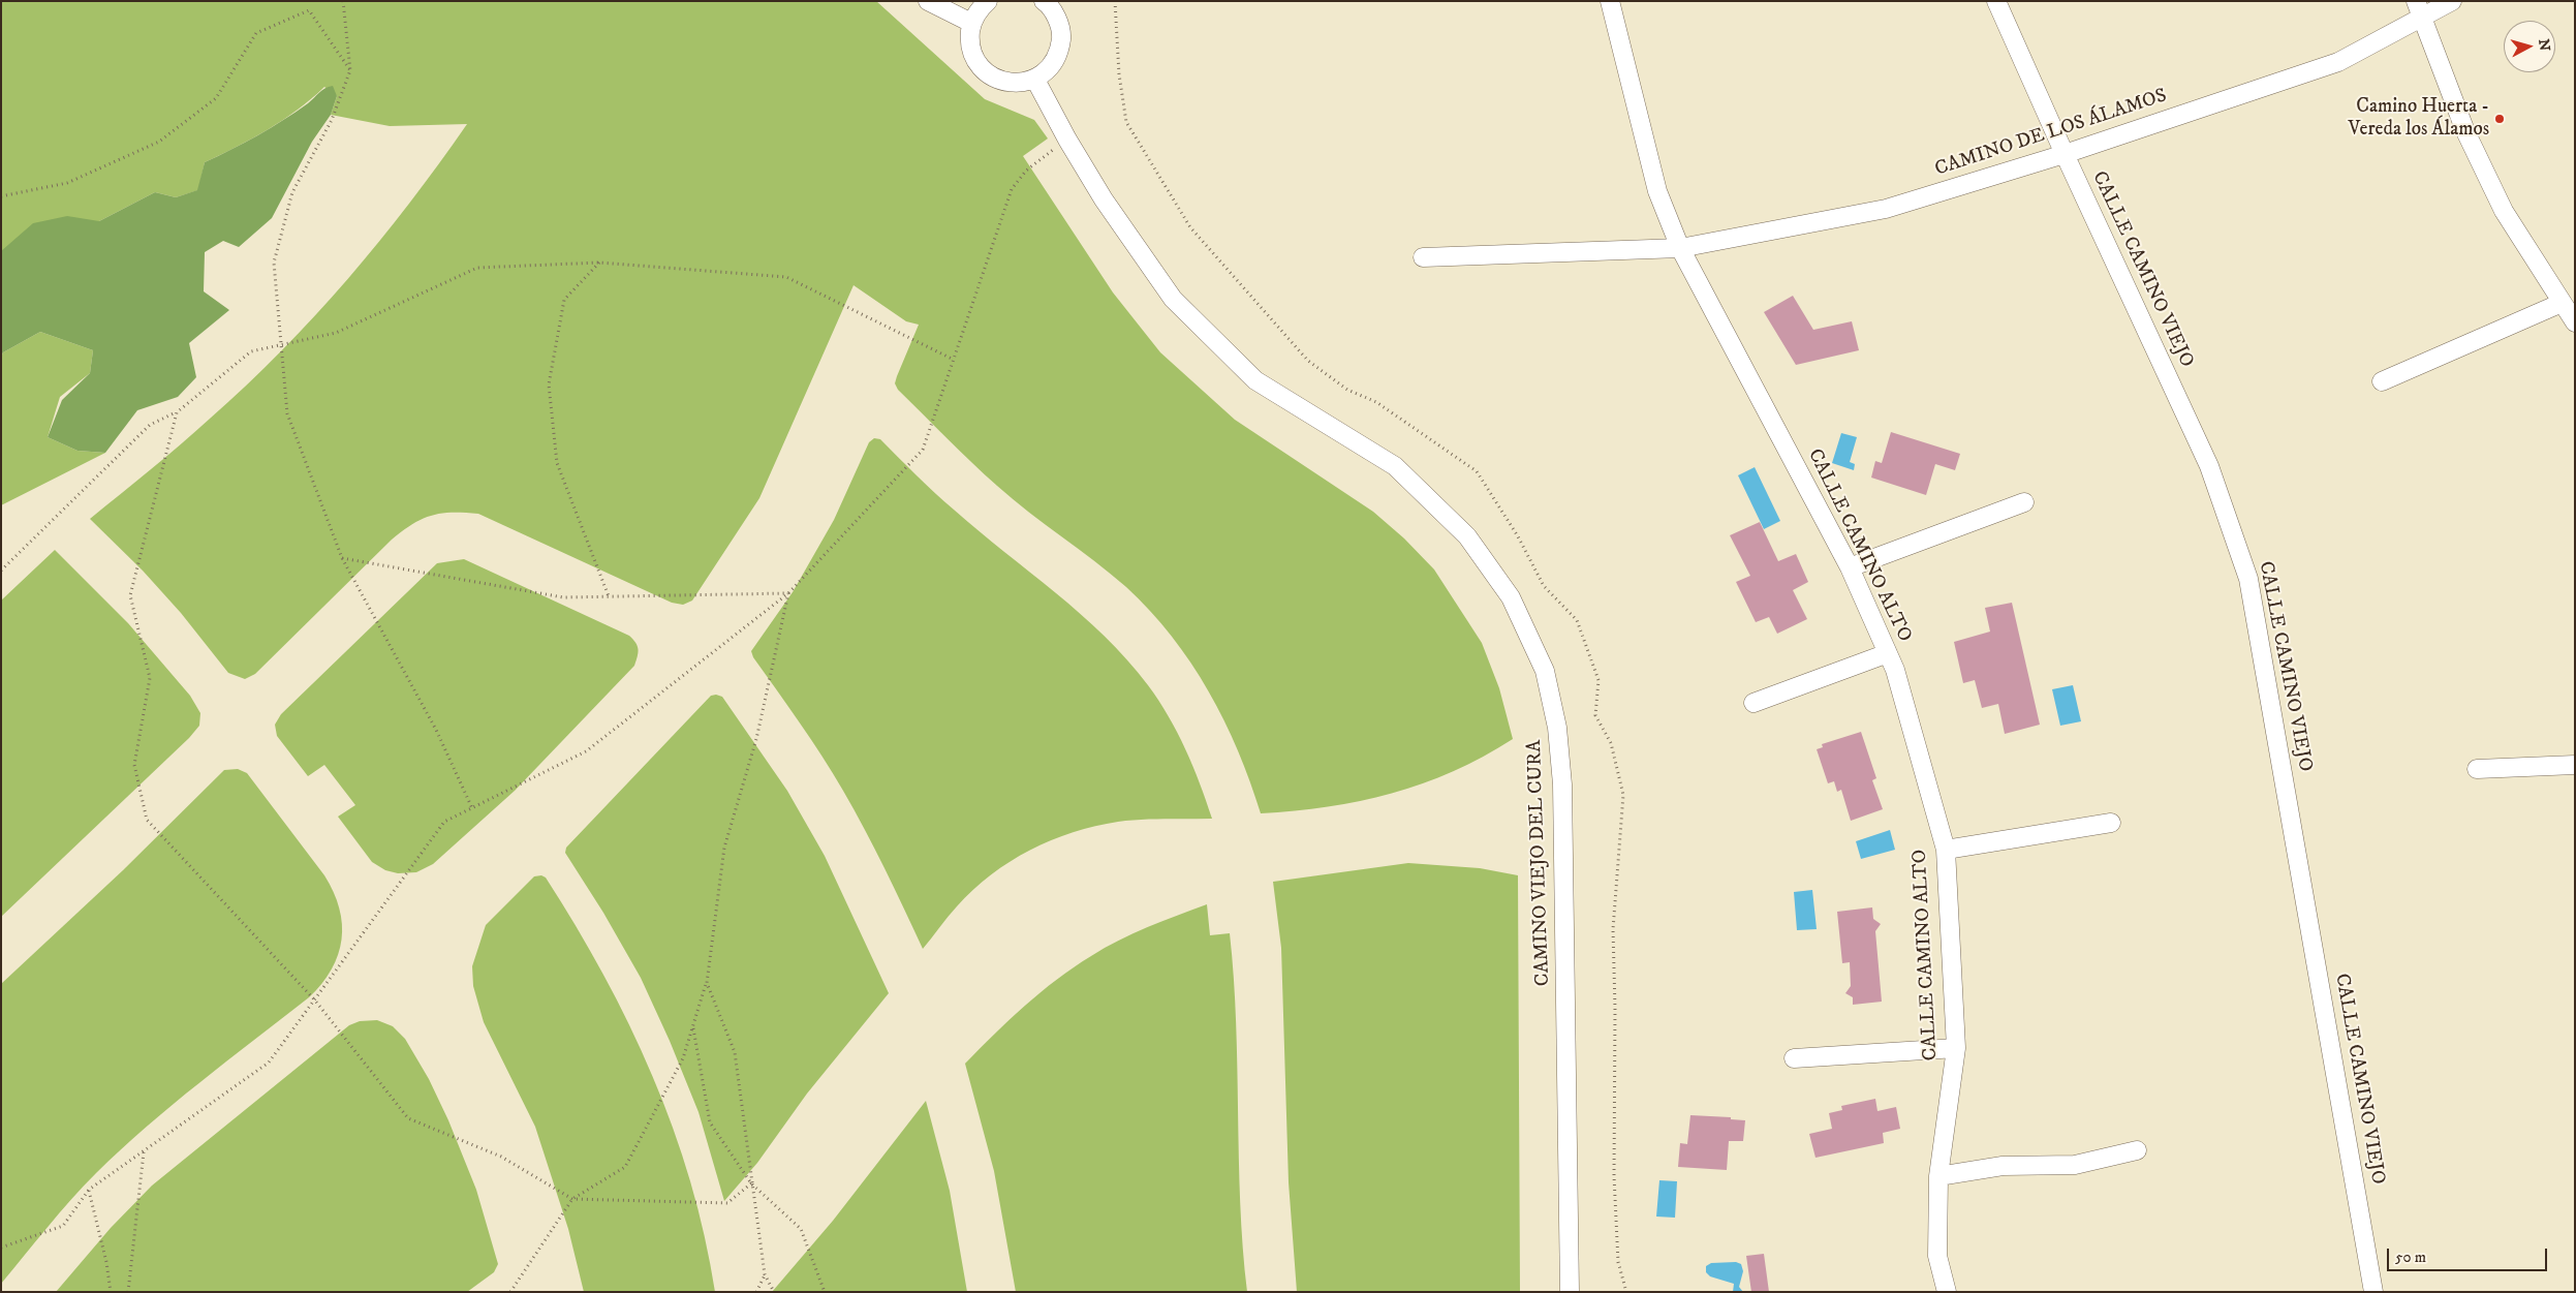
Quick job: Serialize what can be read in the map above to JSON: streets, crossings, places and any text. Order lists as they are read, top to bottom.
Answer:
{
  "streets": {
    "street": [
      "CAMINO DE LOS ÁLAMOS",
      "CALLE CAMINO VIEJO",
      "CALLE CAMINO ALTO",
      "CAMINO VIEJO DEL CURA"
    ]
  },
  "crossings": [
    ["CAMINO DE LOS ÁLAMOS", "CALLE CAMINO VIEJO"],
    ["CAMINO DE LOS ÁLAMOS", "CALLE CAMINO ALTO"]
  ],
  "places": ["Camino Huerta - Vereda los Álamos"],
  "scale_bar": "50 m",
  "north": "right"
}
